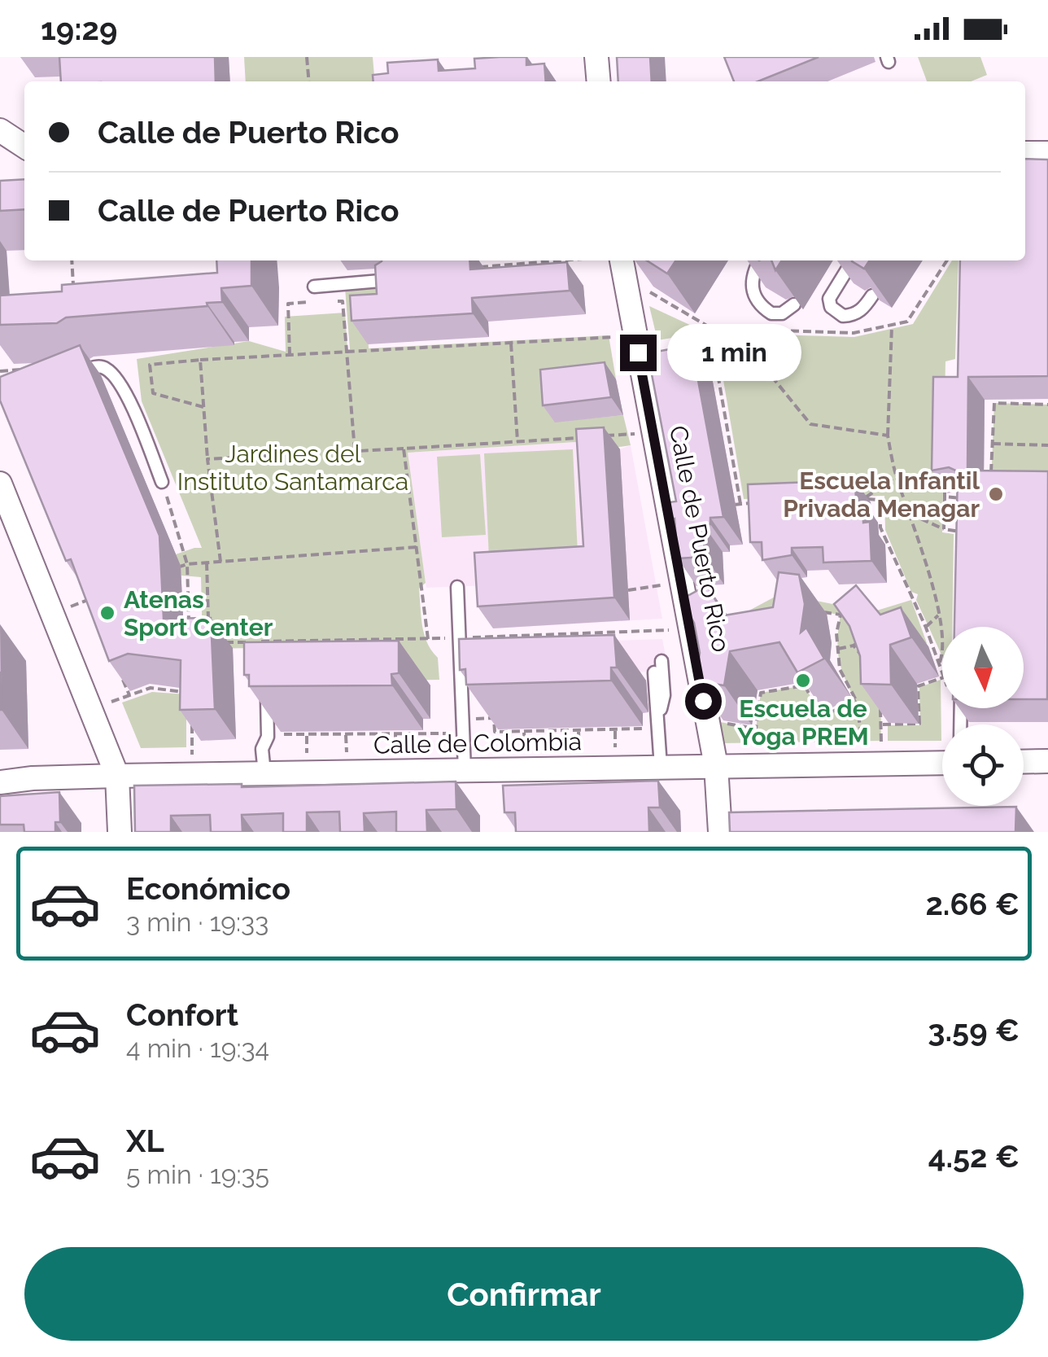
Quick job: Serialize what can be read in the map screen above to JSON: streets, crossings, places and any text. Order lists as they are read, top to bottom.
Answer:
{
  "streets": {
    "street": ["Calle de Puerto Rico", "Calle de Colombia"]
  },
  "crossings": [
    ["Calle de Puerto Rico", "Calle de Colombia"]
  ],
  "parks": ["Jardines del Instituto Santamarca"],
  "places": ["Escuela Infantil Privada Menagar", "Atenas Sport Center", "Escuela de Yoga PREM"],
  "north": "bottom",
  "page": {
    "status": "19:29",
    "banner": ["Calle de Puerto Rico", "Calle de Puerto Rico"],
    "bubble": "1 min",
    "list": [
      {
        "name": "Económico",
        "note": "3 min · 19:33",
        "value": "2.66 €"
      },
      {
        "name": "Confort",
        "note": "4 min · 19:34",
        "value": "3.59 €"
      },
      {
        "name": "XL",
        "note": "5 min · 19:35",
        "value": "4.52 €"
      }
    ],
    "buttons": "Confirmar"
  }
}
